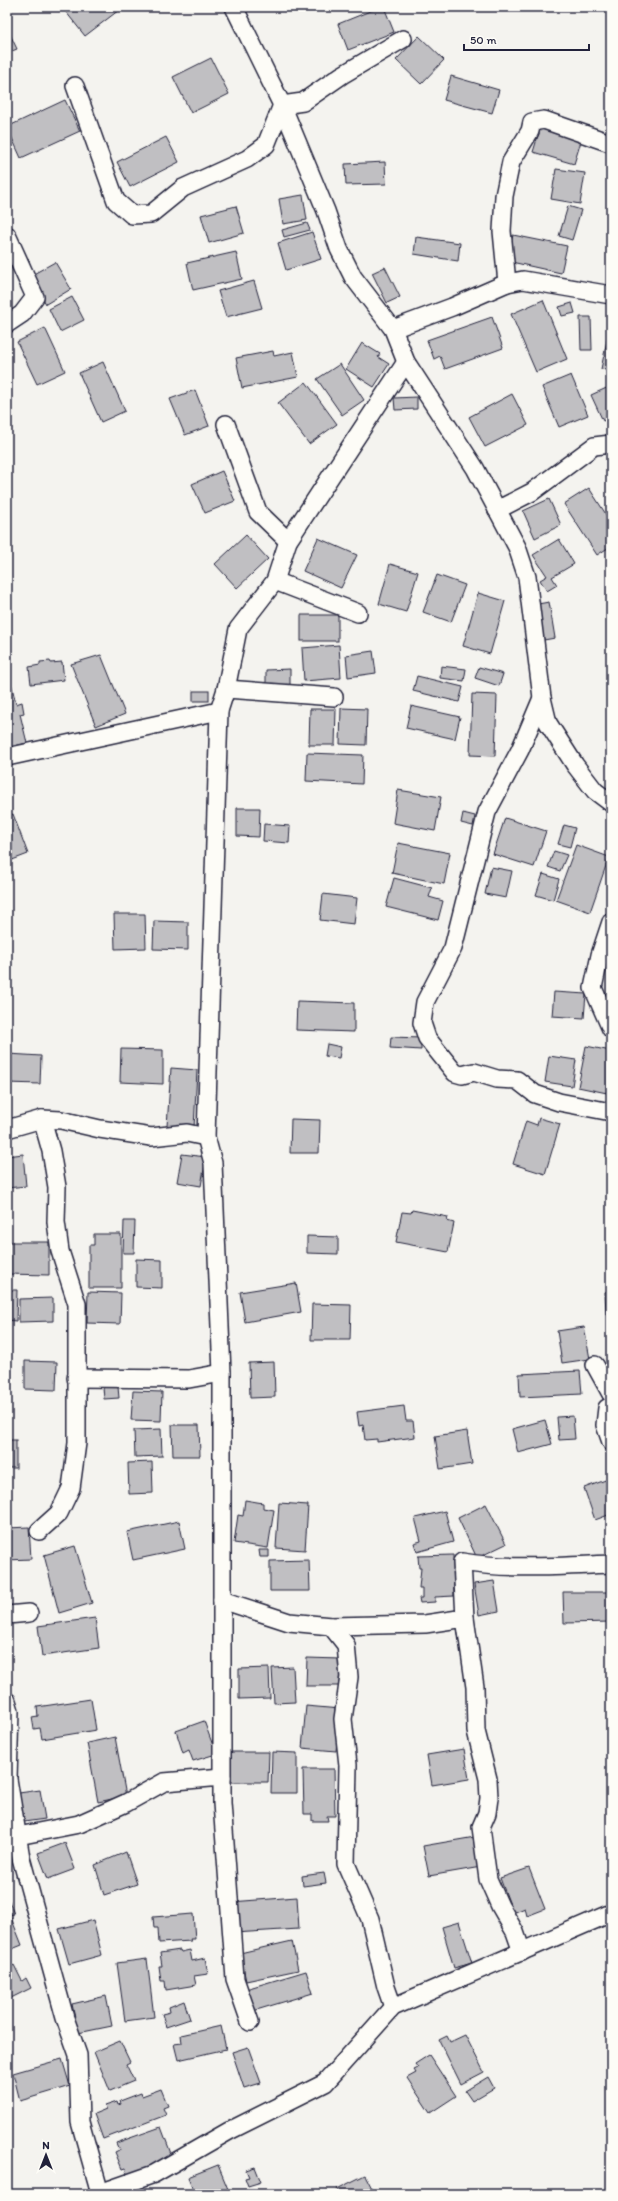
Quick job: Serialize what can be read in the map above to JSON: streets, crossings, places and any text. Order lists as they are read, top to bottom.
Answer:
{
  "scale_bar": "50 m",
  "north": "top"
}
